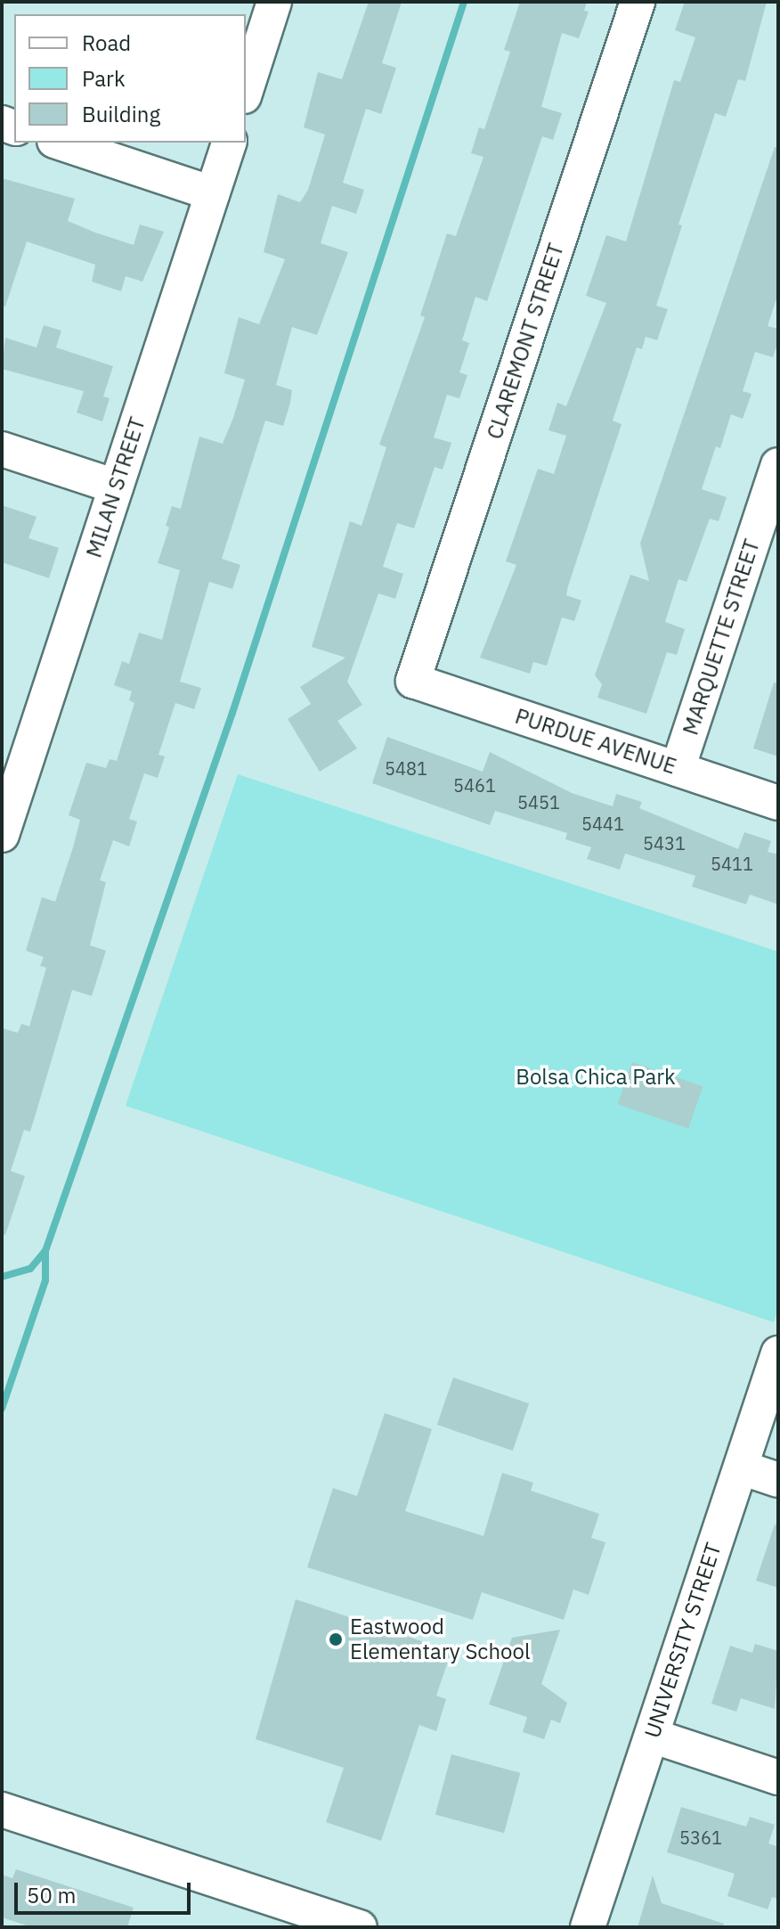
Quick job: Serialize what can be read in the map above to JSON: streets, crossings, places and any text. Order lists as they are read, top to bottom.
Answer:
{
  "streets": {
    "street": [
      "CLAREMONT STREET",
      "MILAN STREET",
      "MARQUETTE STREET",
      "PURDUE AVENUE",
      "UNIVERSITY STREET"
    ]
  },
  "crossings": [
    ["CLAREMONT STREET", "PURDUE AVENUE"],
    ["MARQUETTE STREET", "PURDUE AVENUE"]
  ],
  "parks": ["Bolsa Chica Park"],
  "places": ["Eastwood Elementary School"],
  "house_numbers": [
    "5481",
    "5461",
    "5451",
    "5441",
    "5431",
    "5411",
    "5361"
  ],
  "legend": ["Road", "Park", "Building"],
  "scale_bar": "50 m"
}
